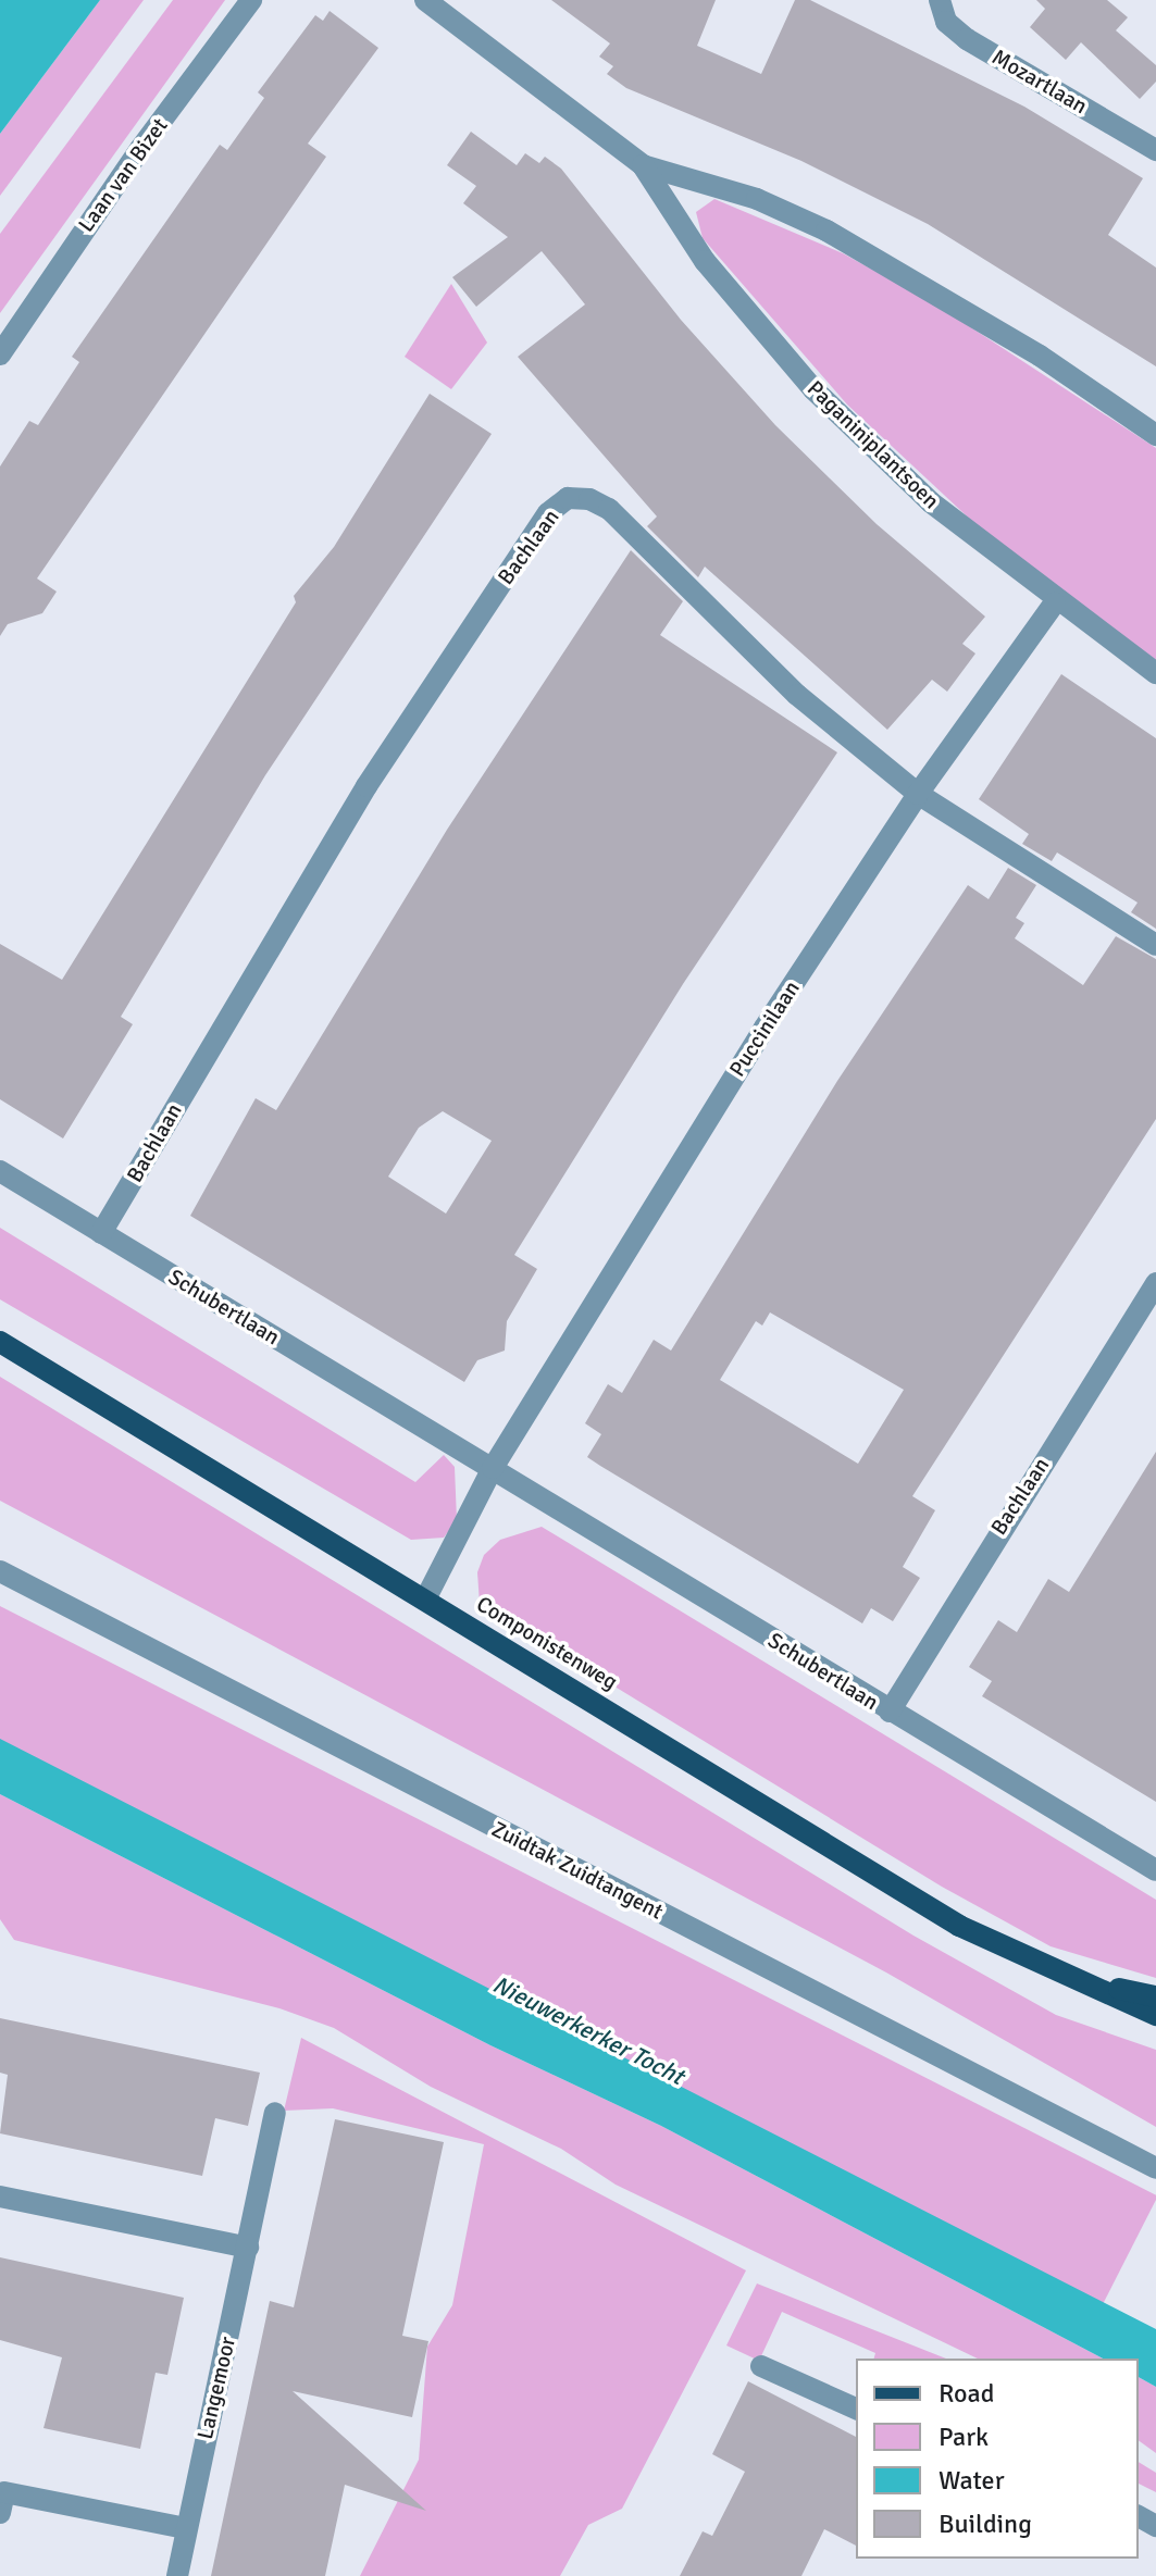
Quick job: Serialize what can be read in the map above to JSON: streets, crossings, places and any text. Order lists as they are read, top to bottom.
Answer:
{
  "streets": {
    "main road": ["Componistenweg"],
    "street": [
      "Mozartlaan",
      "Laan van Bizet",
      "Paganiniplantsoen",
      "Bachlaan",
      "Puccinilaan",
      "Schubertlaan",
      "Zuidtak Zuidtangent",
      "Langemoor"
    ]
  },
  "crossings": [
    ["Paganiniplantsoen", "Puccinilaan"],
    ["Bachlaan", "Puccinilaan"],
    ["Bachlaan", "Schubertlaan"],
    ["Puccinilaan", "Schubertlaan"]
  ],
  "water": ["Nieuwerkerker Tocht"],
  "legend": [
    "Road",
    "Park",
    "Water",
    "Building"
  ]
}
